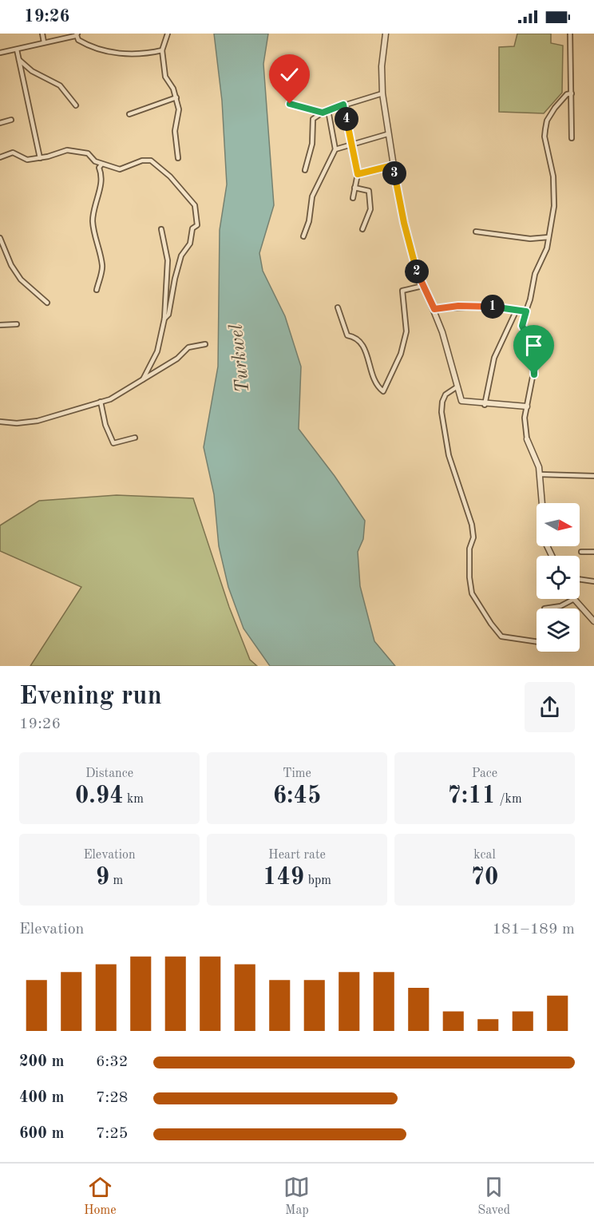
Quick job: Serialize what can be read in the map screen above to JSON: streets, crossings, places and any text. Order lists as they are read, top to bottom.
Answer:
{
  "water": ["Turkwel"],
  "north": "right",
  "page": {
    "status": "19:26",
    "pins": [
      "4",
      "3",
      "2",
      "1"
    ],
    "heading": ["Evening run", "19:26"],
    "stats": [
      ["Distance", "0.94 km"],
      ["Time", "6:45"],
      ["Pace", "7:11 /km"],
      ["Elevation", "9 m"],
      ["Heart rate", "149 bpm"],
      ["kcal", "70"]
    ],
    "chart": ["Elevation", "181–189 m"],
    "list": [
      {
        "name": "200 m",
        "note": "6:32"
      },
      {
        "name": "400 m",
        "note": "7:28"
      },
      {
        "name": "600 m",
        "note": "7:25"
      }
    ],
    "tabs": ["Home", "Map", "Saved"]
  }
}
